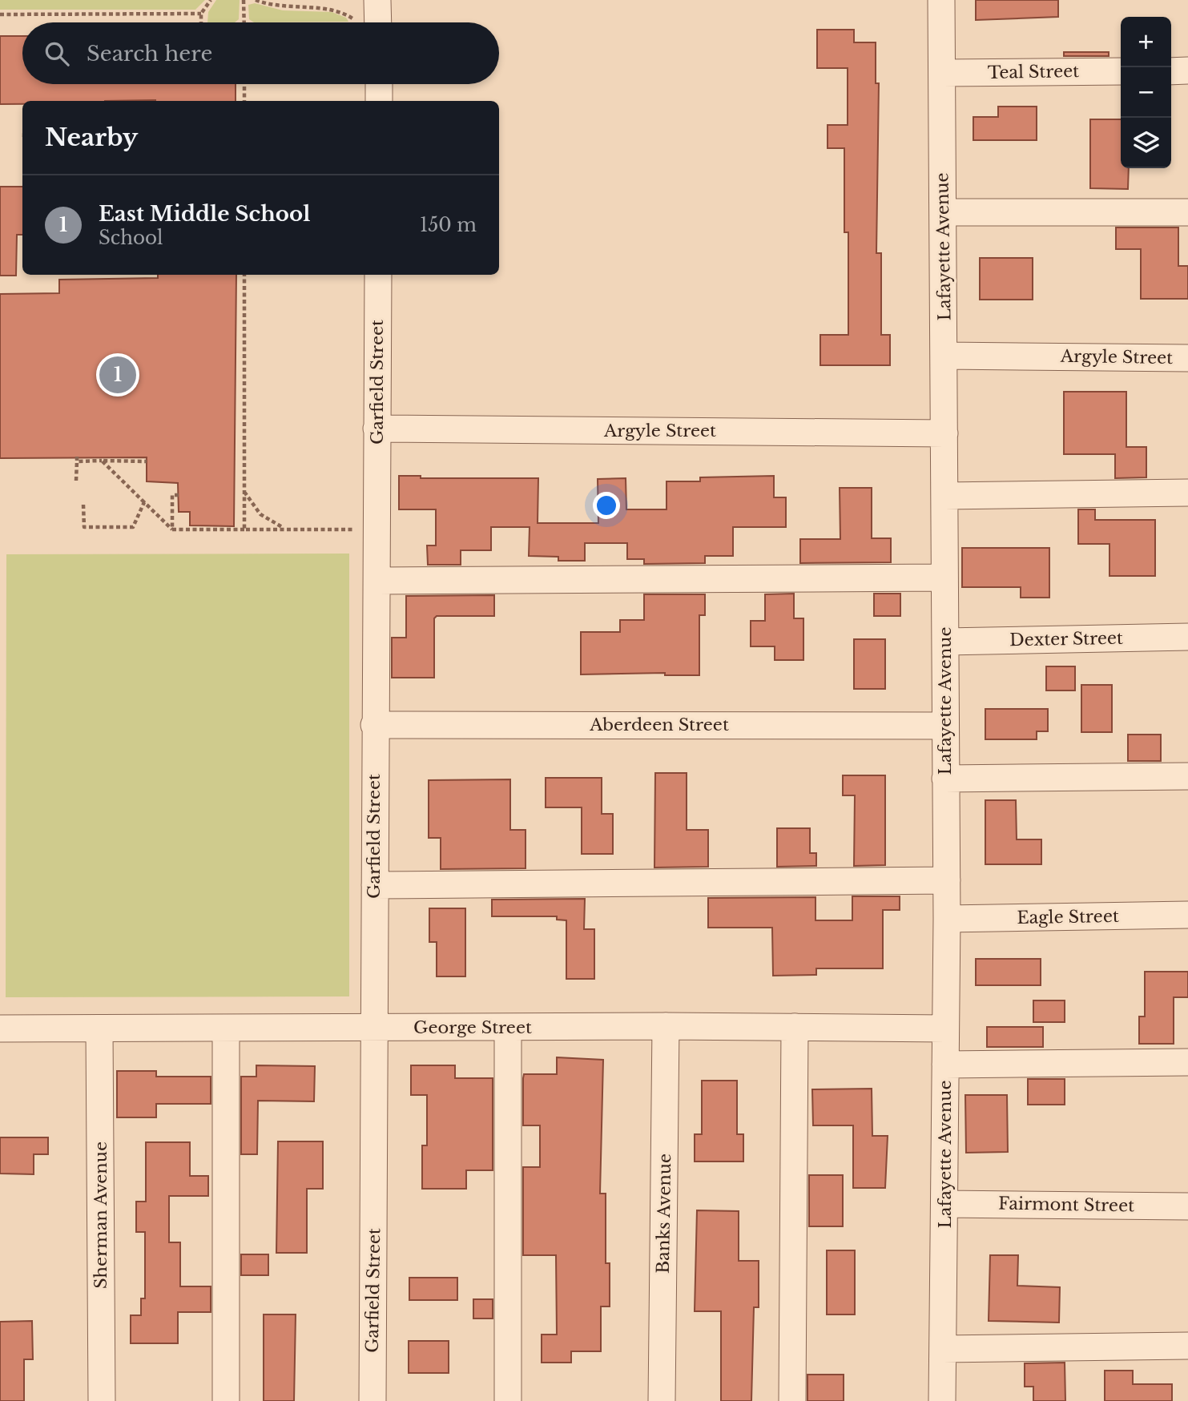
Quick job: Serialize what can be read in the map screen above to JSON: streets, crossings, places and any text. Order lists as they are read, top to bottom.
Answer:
{
  "streets": {
    "street": [
      "Teal Street",
      "Lafayette Avenue",
      "Argyle Street",
      "Garfield Street",
      "Dexter Street",
      "Aberdeen Street",
      "Eagle Street",
      "George Street",
      "Fairmont Street",
      "Banks Avenue",
      "Sherman Avenue"
    ]
  },
  "crossings": [
    ["Teal Street", "Lafayette Avenue"],
    ["Lafayette Avenue", "Argyle Street"],
    ["Lafayette Avenue", "Dexter Street"],
    ["Lafayette Avenue", "Aberdeen Street"],
    ["Lafayette Avenue", "Eagle Street"],
    ["Lafayette Avenue", "George Street"],
    ["Lafayette Avenue", "Fairmont Street"],
    ["Argyle Street", "Garfield Street"],
    ["Garfield Street", "Aberdeen Street"],
    ["Garfield Street", "George Street"],
    ["George Street", "Banks Avenue"],
    ["George Street", "Sherman Avenue"]
  ],
  "page": {
    "map_buttons": ["+", "−"],
    "search": "Search here",
    "heading": "Nearby",
    "list": [
      {
        "mark": "1",
        "name": "East Middle School",
        "note": "School",
        "value": "150 m"
      }
    ],
    "pins": "1"
  }
}
